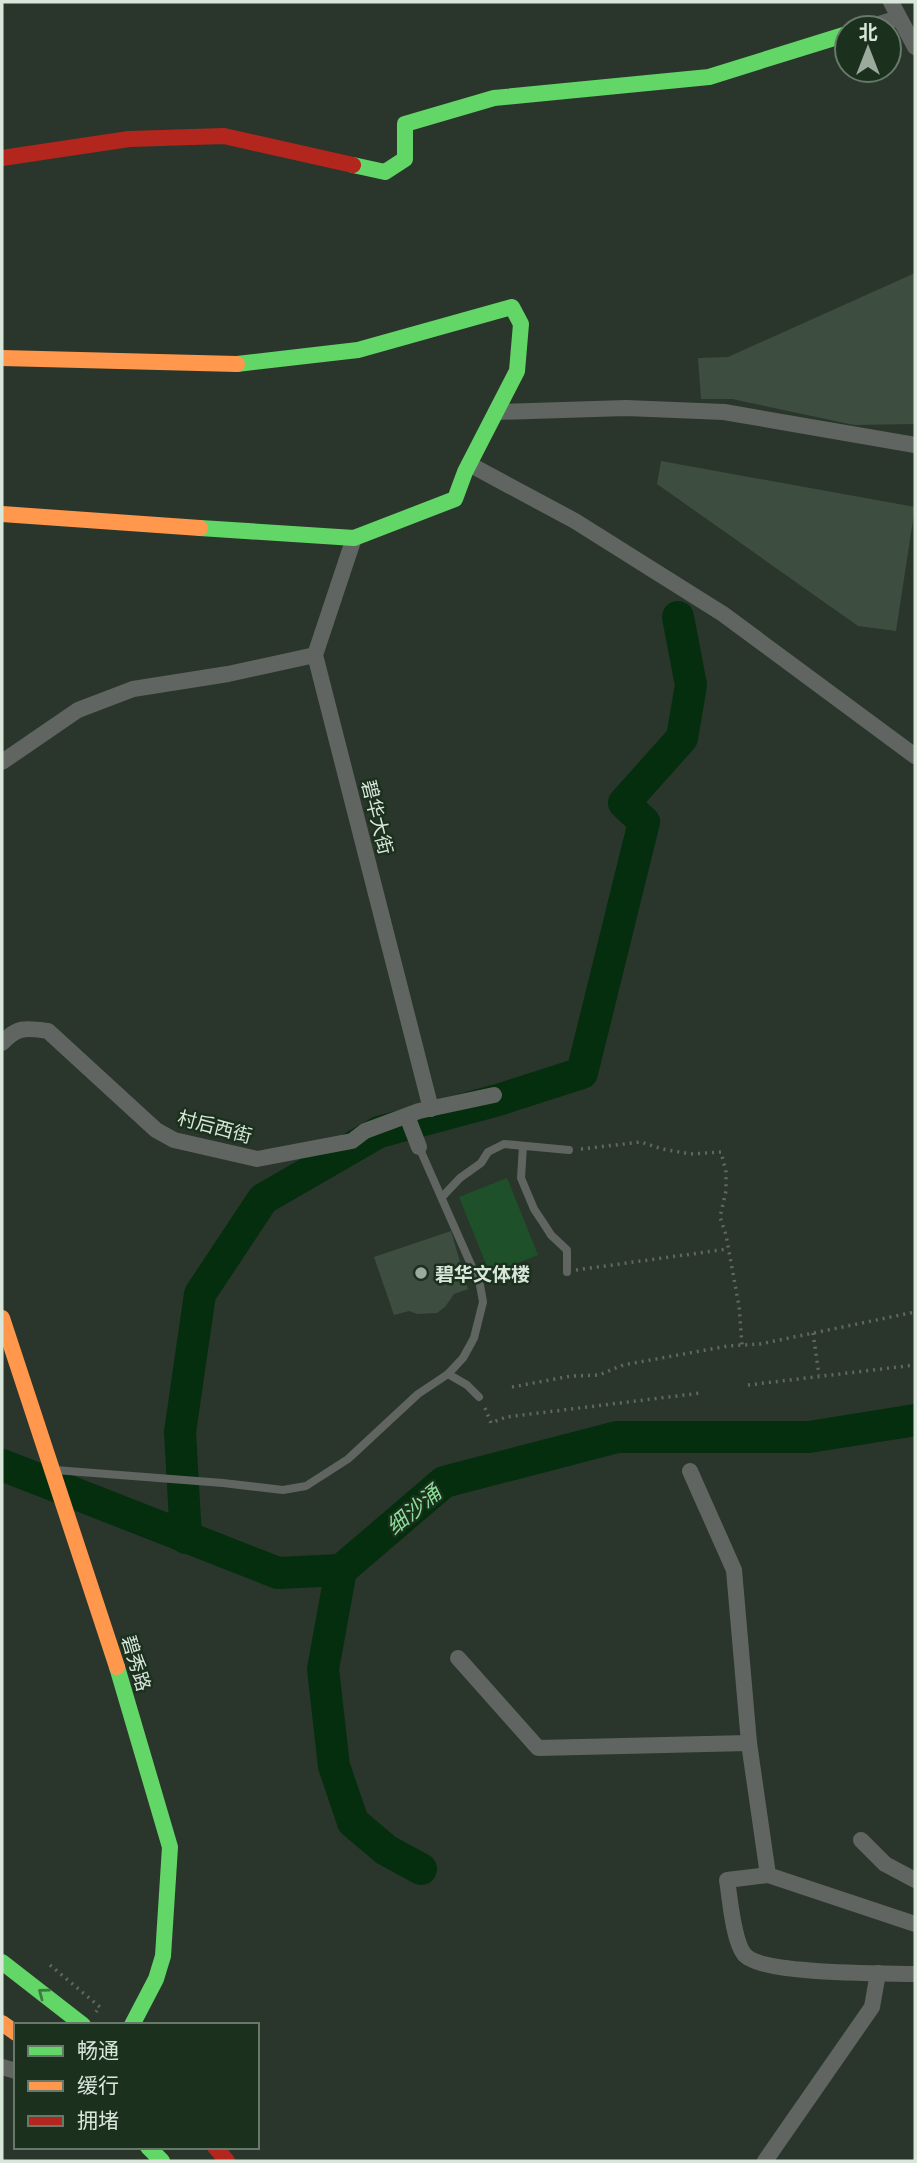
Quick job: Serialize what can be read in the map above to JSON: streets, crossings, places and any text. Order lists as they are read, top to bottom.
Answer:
{
  "streets": {
    "street": ["碧华大街", "村后西街", "碧秀路"]
  },
  "crossings": [
    ["碧华大街", "村后西街"]
  ],
  "water": ["细沙涌"],
  "places": ["碧华文体楼"],
  "legend": ["畅通", "缓行", "拥堵"],
  "north": "top"
}
